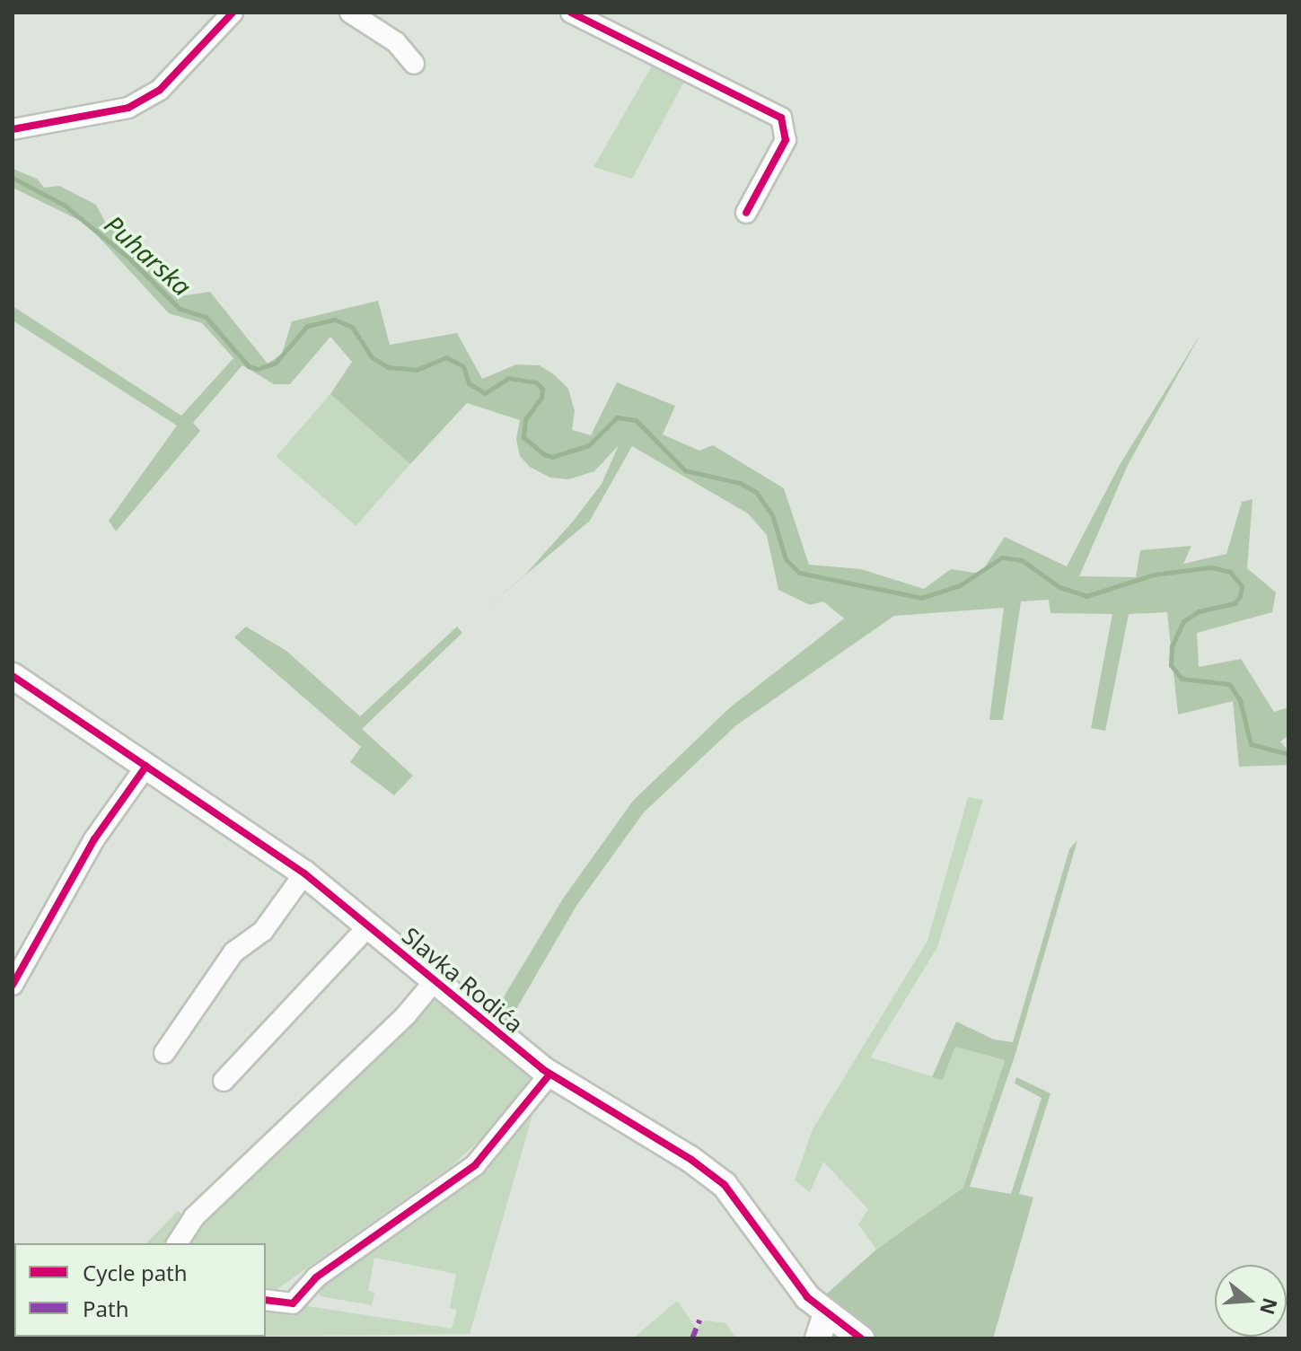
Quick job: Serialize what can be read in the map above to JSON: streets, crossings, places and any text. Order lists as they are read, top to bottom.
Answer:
{
  "streets": {
    "main road": ["Slavka Rodića"]
  },
  "water": ["Puharska"],
  "legend": ["Cycle path", "Path"],
  "north": "right"
}
